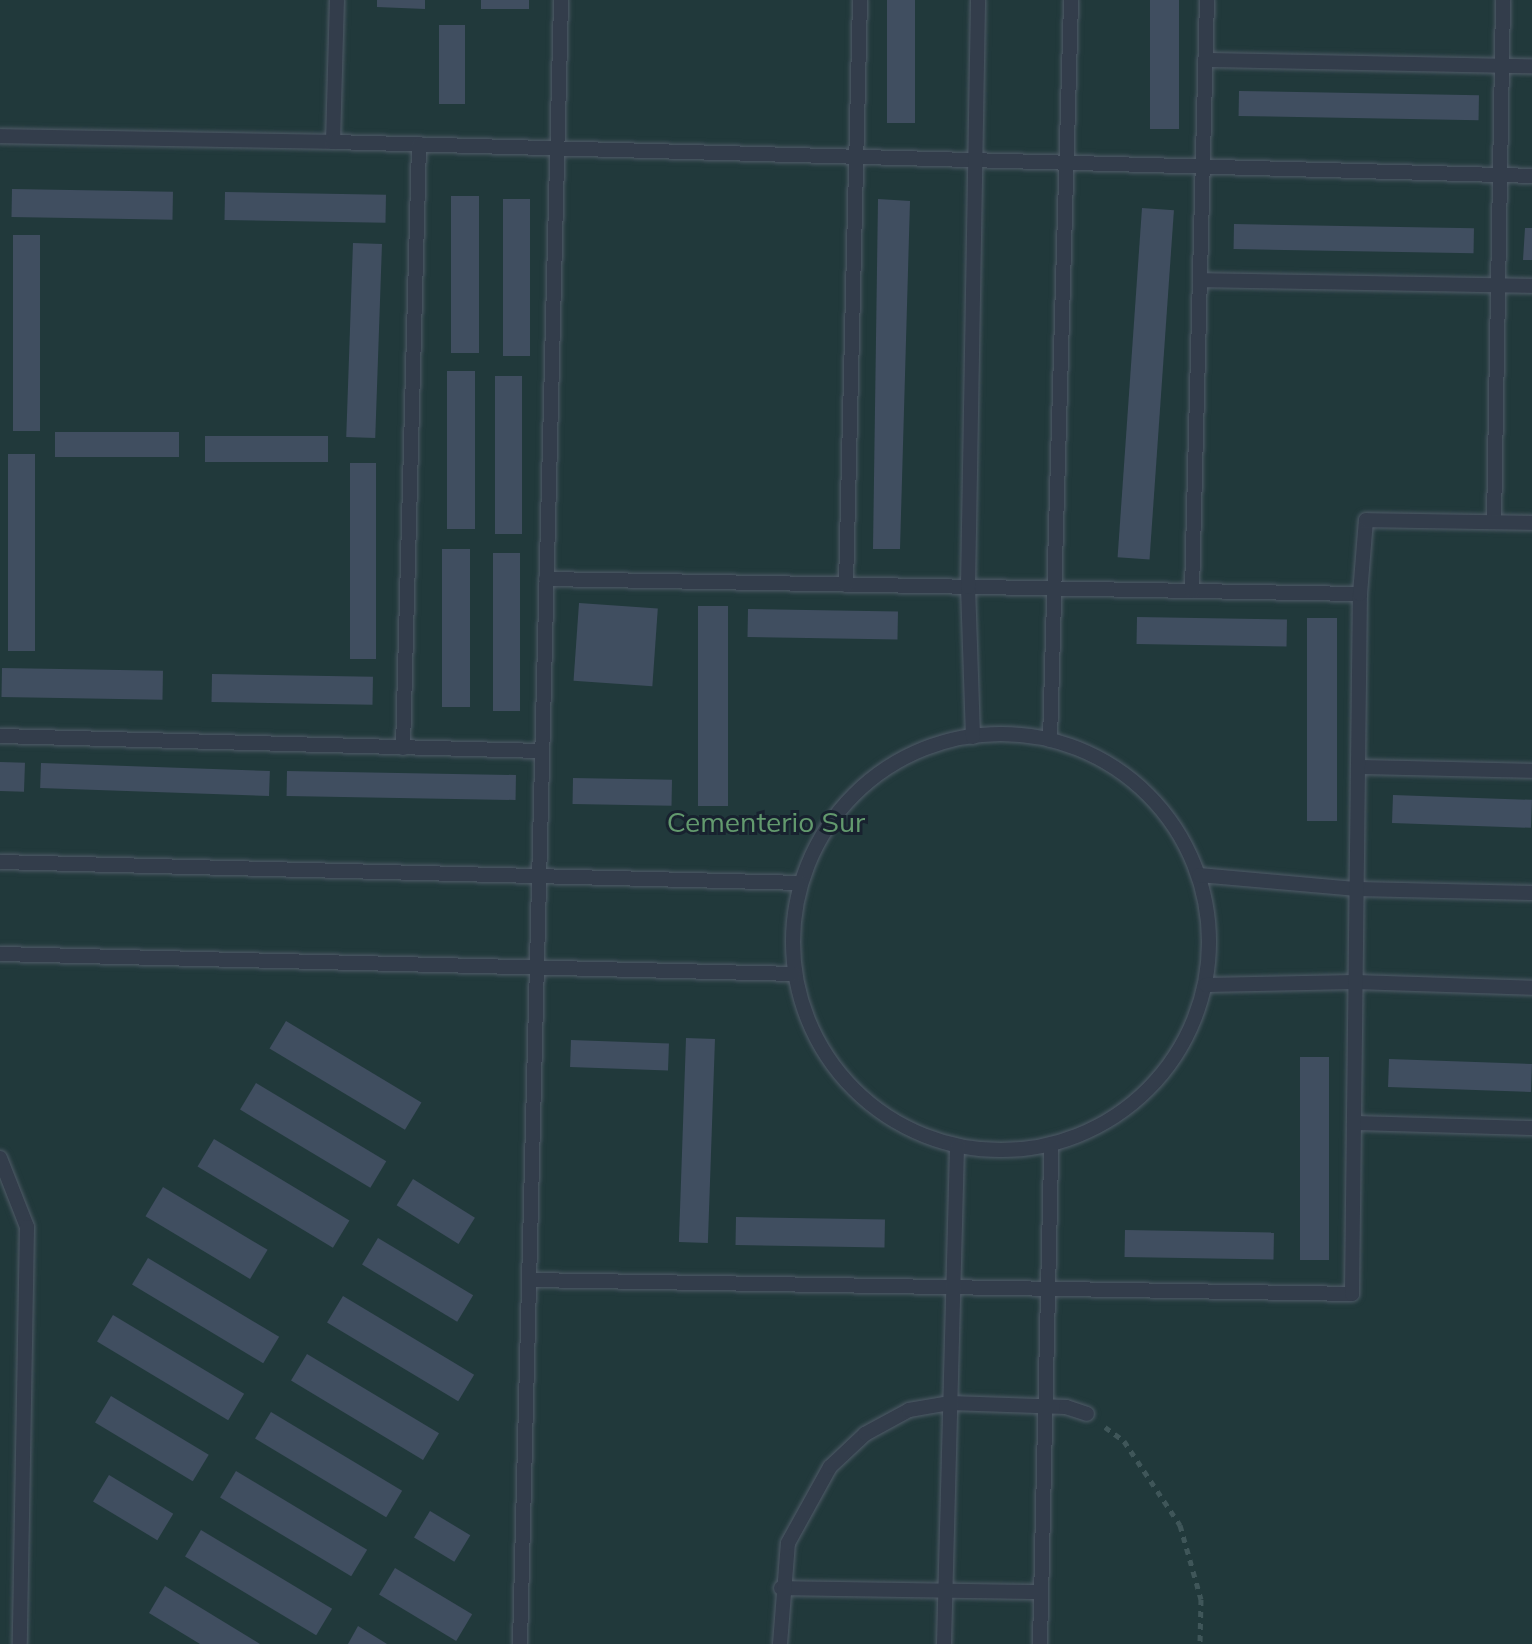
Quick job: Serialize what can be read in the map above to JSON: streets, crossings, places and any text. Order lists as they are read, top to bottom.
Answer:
{
  "parks": ["Cementerio Sur"]
}
